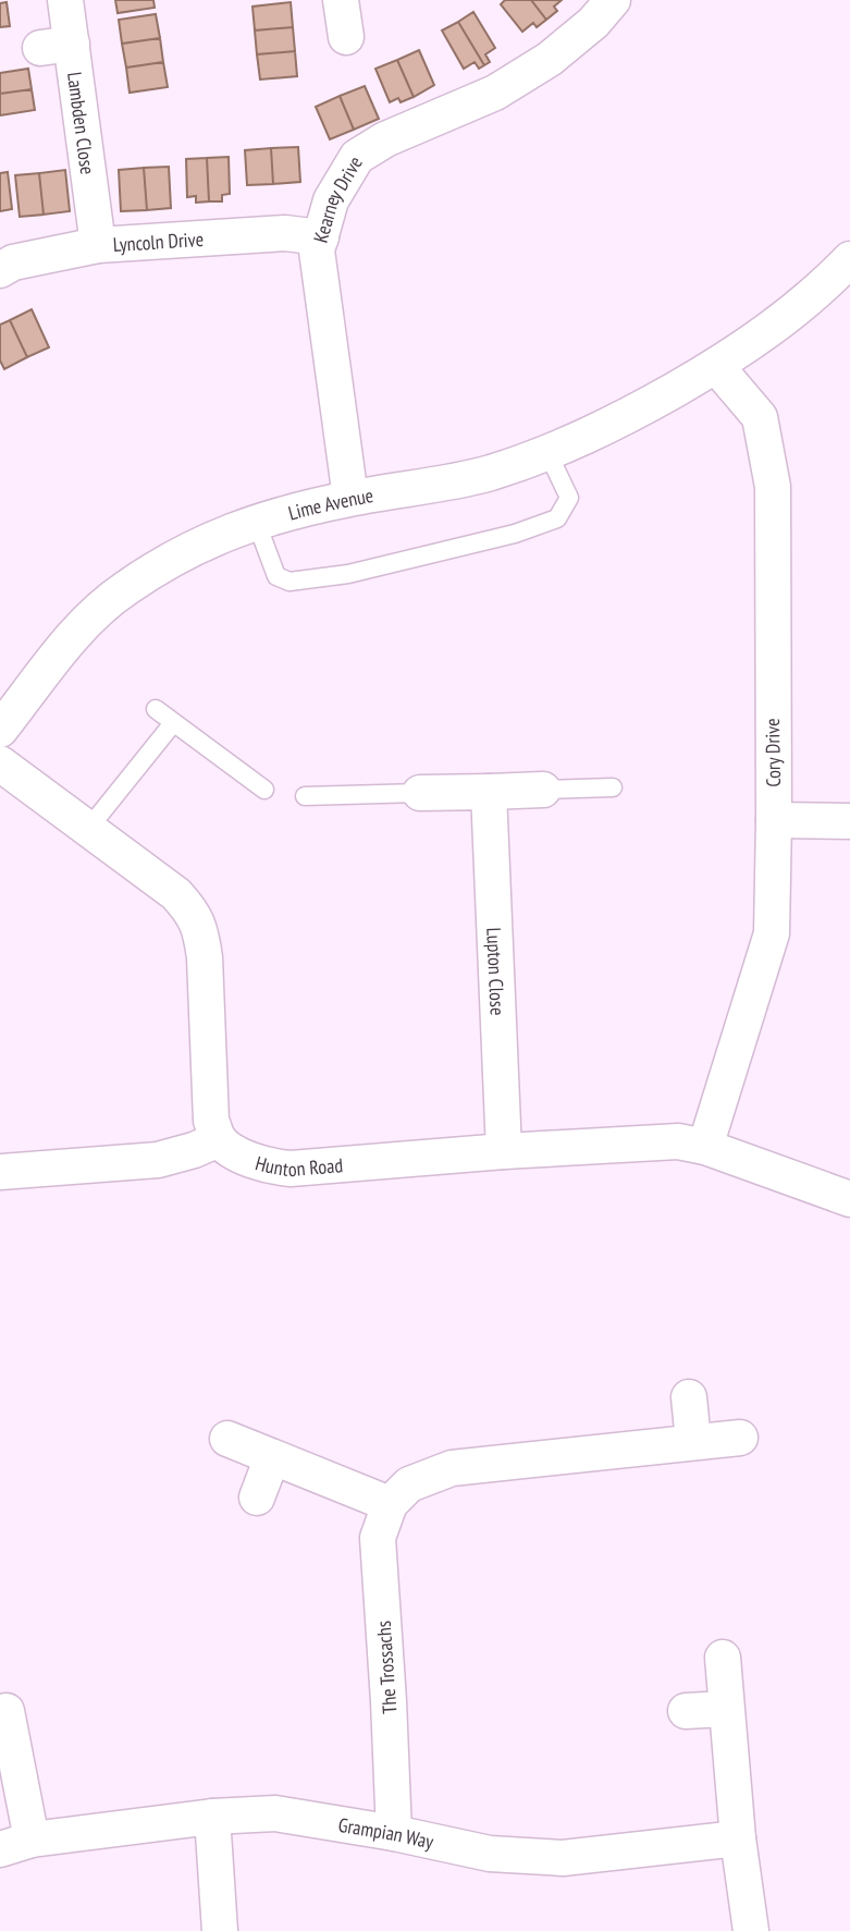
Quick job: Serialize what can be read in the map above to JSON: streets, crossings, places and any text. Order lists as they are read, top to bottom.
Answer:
{
  "streets": {
    "street": [
      "Lambden Close",
      "Kearney Drive",
      "Lyncoln Drive",
      "Lime Avenue",
      "Cory Drive",
      "Lupton Close",
      "Hunton Road",
      "The Trossachs",
      "Grampian Way"
    ]
  },
  "crossings": [
    ["Lambden Close", "Lyncoln Drive"],
    ["Kearney Drive", "Lyncoln Drive"],
    ["Kearney Drive", "Lime Avenue"],
    ["Lime Avenue", "Cory Drive"],
    ["Cory Drive", "Hunton Road"],
    ["Lupton Close", "Hunton Road"],
    ["The Trossachs", "Grampian Way"]
  ]
}
